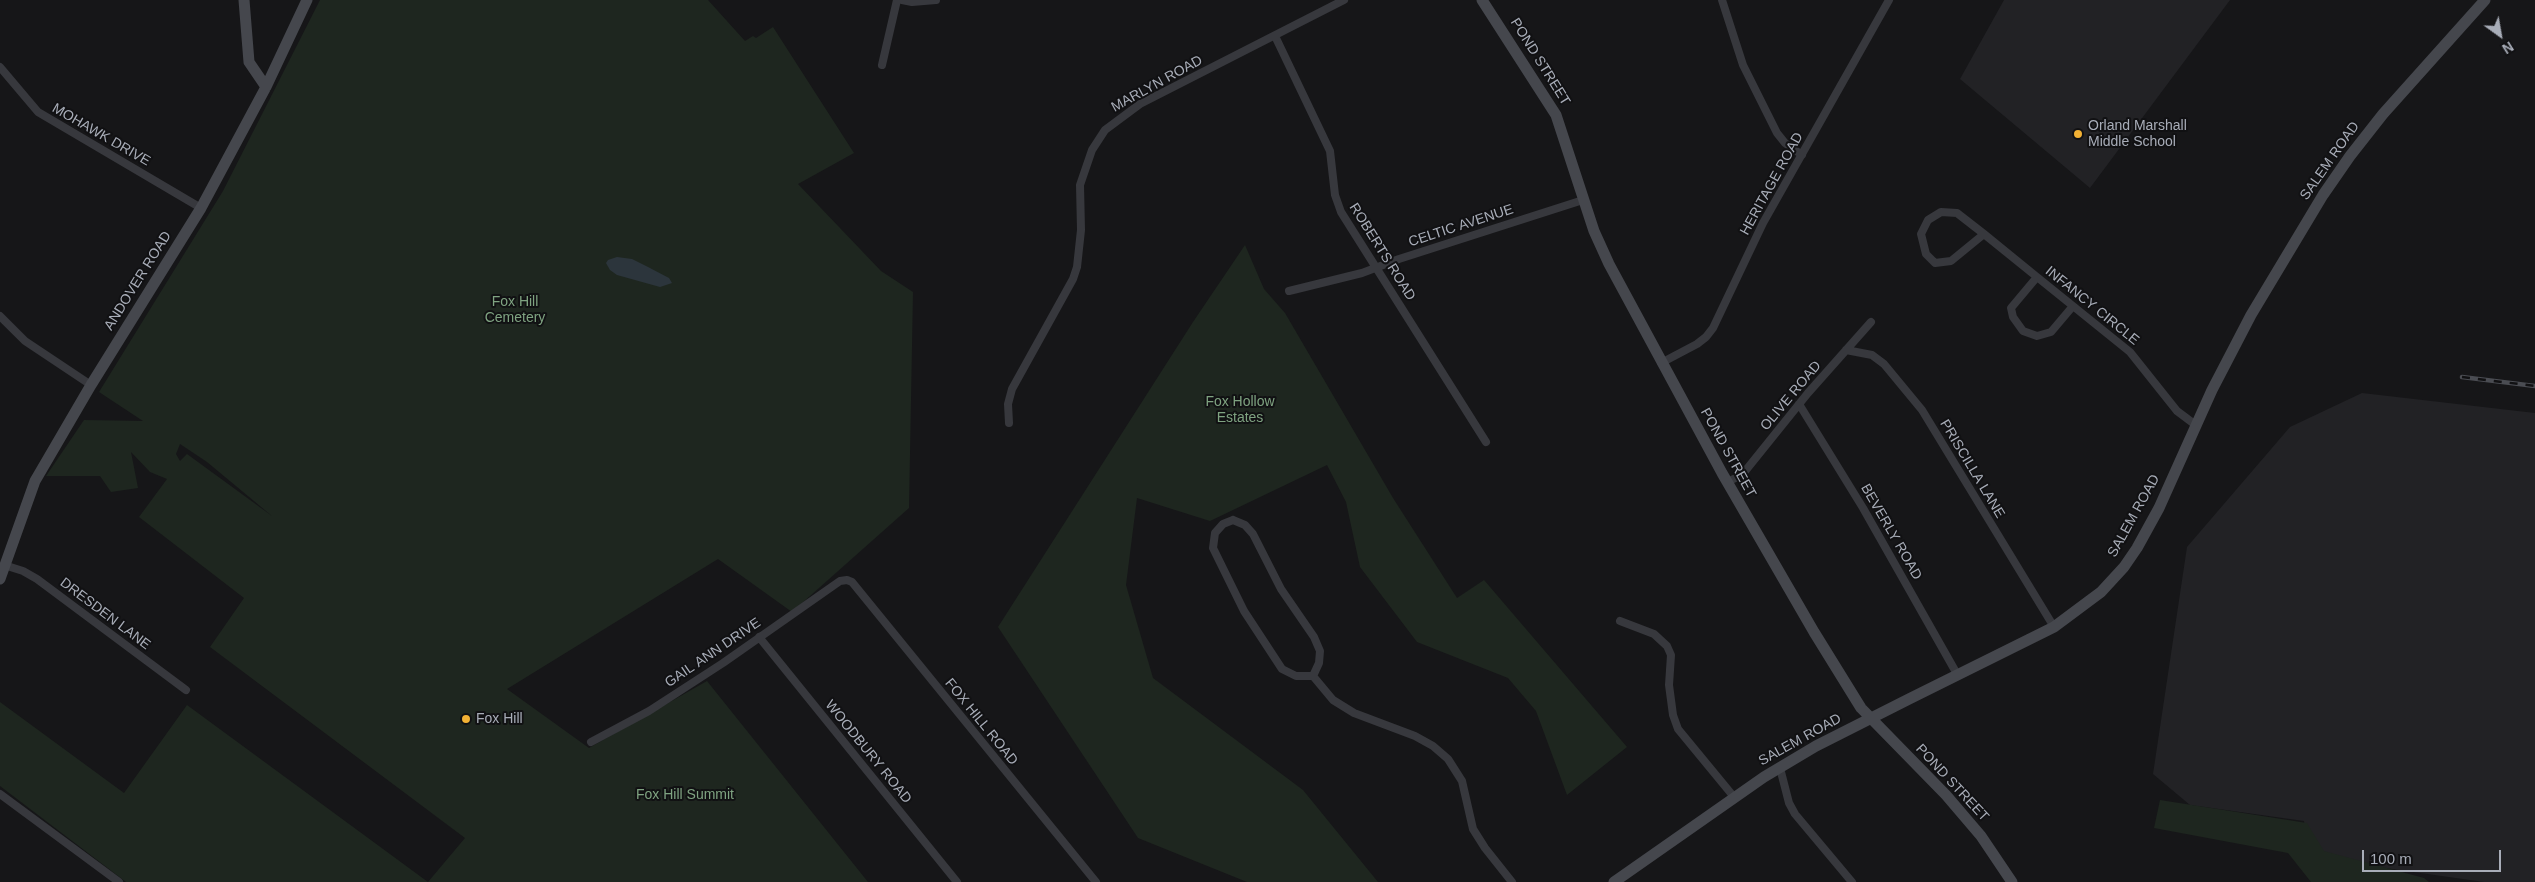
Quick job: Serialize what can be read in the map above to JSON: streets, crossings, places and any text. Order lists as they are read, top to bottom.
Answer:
{
  "streets": {
    "main road": ["POND STREET", "SALEM ROAD", "ANDOVER ROAD"],
    "street": [
      "MARLYN ROAD",
      "MOHAWK DRIVE",
      "HERITAGE ROAD",
      "CELTIC AVENUE",
      "ROBERTS ROAD",
      "INFANCY CIRCLE",
      "OLIVE ROAD",
      "PRISCILLA LANE",
      "BEVERLY ROAD",
      "DRESDEN LANE",
      "GAIL ANN DRIVE",
      "FOX HILL ROAD",
      "WOODBURY ROAD"
    ]
  },
  "crossings": [
    ["POND STREET", "SALEM ROAD"],
    ["POND STREET", "HERITAGE ROAD"],
    ["POND STREET", "CELTIC AVENUE"],
    ["POND STREET", "OLIVE ROAD"],
    ["MARLYN ROAD", "ROBERTS ROAD"],
    ["MOHAWK DRIVE", "ANDOVER ROAD"],
    ["SALEM ROAD", "INFANCY CIRCLE"],
    ["SALEM ROAD", "PRISCILLA LANE"],
    ["SALEM ROAD", "BEVERLY ROAD"],
    ["CELTIC AVENUE", "ROBERTS ROAD"],
    ["ANDOVER ROAD", "DRESDEN LANE"],
    ["OLIVE ROAD", "PRISCILLA LANE"],
    ["OLIVE ROAD", "BEVERLY ROAD"],
    ["GAIL ANN DRIVE", "FOX HILL ROAD"],
    ["GAIL ANN DRIVE", "WOODBURY ROAD"]
  ],
  "parks": ["Fox Hill Cemetery", "Fox Hollow Estates", "Fox Hill Summit"],
  "places": ["Orland Marshall Middle School", "Fox Hill"],
  "scale_bar": "100 m",
  "north": "bottom right"
}
